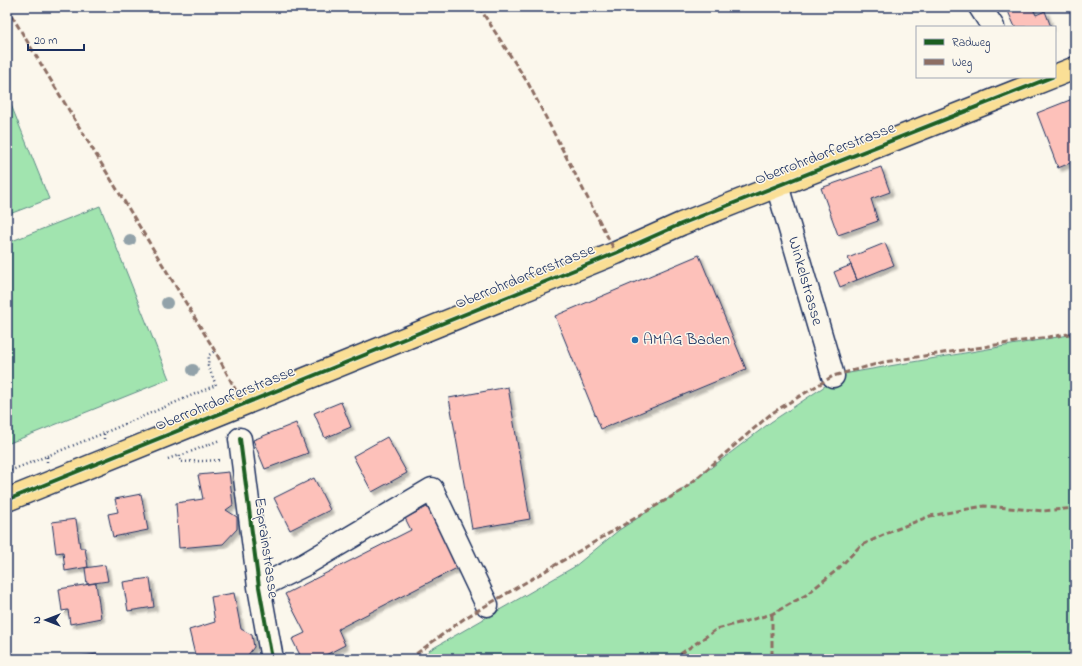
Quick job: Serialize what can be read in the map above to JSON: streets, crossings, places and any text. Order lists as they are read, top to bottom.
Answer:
{
  "streets": {
    "main road": ["Oberrohrdorferstrasse"],
    "street": ["Winkelstrasse", "Esprainstrasse"]
  },
  "crossings": [
    ["Oberrohrdorferstrasse", "Winkelstrasse"]
  ],
  "places": ["AMAG Baden"],
  "legend": ["Radweg", "Weg"],
  "scale_bar": "20 m",
  "north": "left"
}
